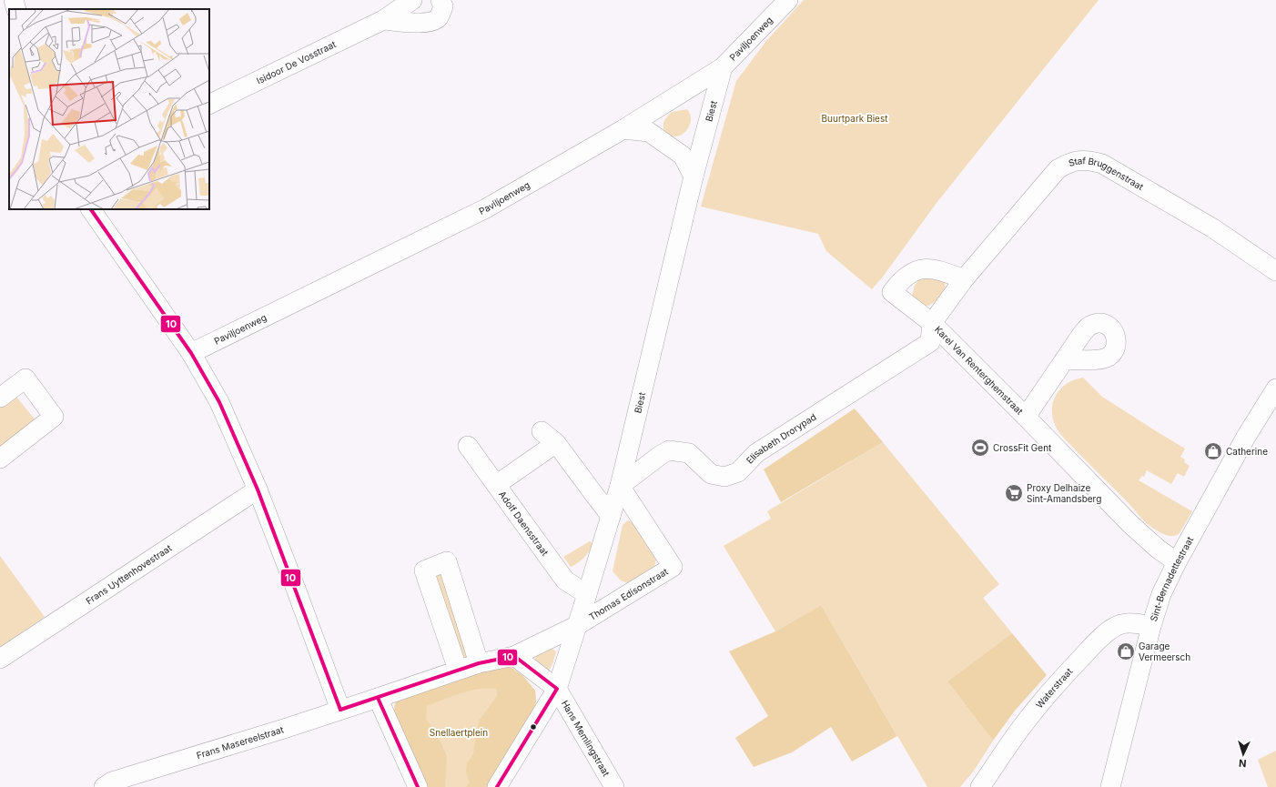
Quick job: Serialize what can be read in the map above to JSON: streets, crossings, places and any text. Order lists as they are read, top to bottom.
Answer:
{
  "streets": {
    "street": [
      "Paviljoenweg",
      "Isidoor De Vosstraat",
      "Biest",
      "Staf Bruggenstraat",
      "Karel Van Renterghemstraat",
      "Elisabeth Drorypad",
      "Adolf Daensstraat",
      "Frans Uyttenhovestraat",
      "Sint-Bernadettestraat",
      "Thomas Edisonstraat",
      "Waterstraat",
      "Hans Memlingstraat",
      "Frans Masereelstraat"
    ]
  },
  "crossings": [
    ["Paviljoenweg", "Biest"],
    ["Biest", "Elisabeth Drorypad"],
    ["Biest", "Adolf Daensstraat"],
    ["Biest", "Thomas Edisonstraat"],
    ["Biest", "Frans Masereelstraat"],
    ["Staf Bruggenstraat", "Karel Van Renterghemstraat"],
    ["Staf Bruggenstraat", "Elisabeth Drorypad"],
    ["Karel Van Renterghemstraat", "Elisabeth Drorypad"],
    ["Karel Van Renterghemstraat", "Sint-Bernadettestraat"],
    ["Elisabeth Drorypad", "Thomas Edisonstraat"],
    ["Sint-Bernadettestraat", "Waterstraat"],
    ["Thomas Edisonstraat", "Frans Masereelstraat"]
  ],
  "parks": ["Buurtpark Biest", "Snellaertplein"],
  "places": {
    "sports": ["CrossFit Gent"],
    "shop": ["Catherine", "Garage Vermeersch"],
    "supermarket": ["Proxy Delhaize Sint-Amandsberg"]
  },
  "lines": ["transit line 10"],
  "north": "bottom"
}
